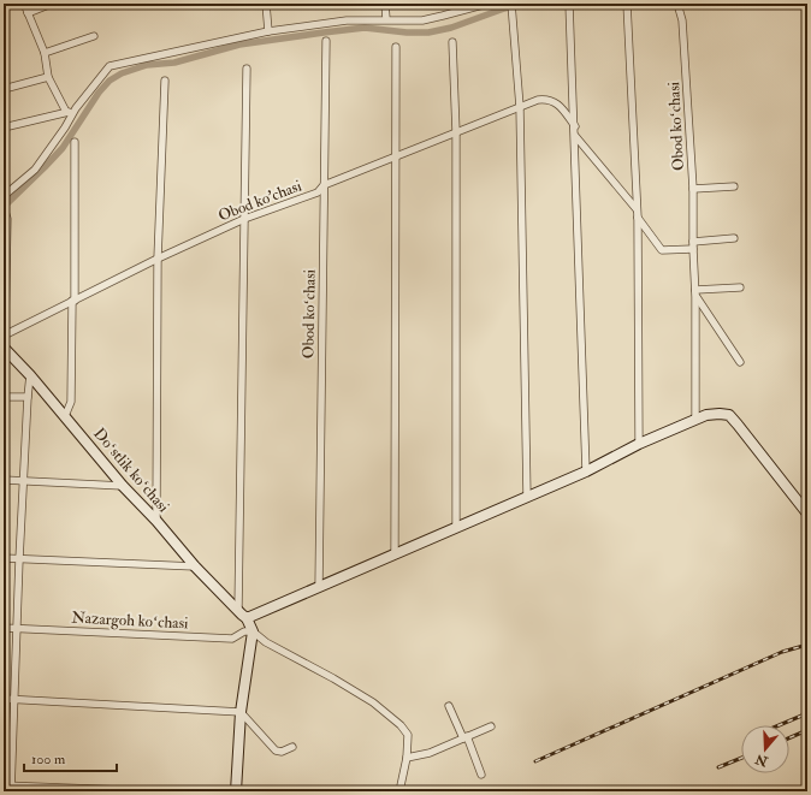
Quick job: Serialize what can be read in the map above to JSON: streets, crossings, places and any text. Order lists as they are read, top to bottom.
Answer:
{
  "streets": {
    "street": [
      "Obod koʻchasi",
      "Obod ko'chasi",
      "Doʻstlik koʻchasi",
      "Nazargoh koʻchasi"
    ]
  },
  "crossings": [
    ["Obod koʻchasi", "Obod ko'chasi"]
  ],
  "scale_bar": "100 m",
  "north": "bottom"
}
